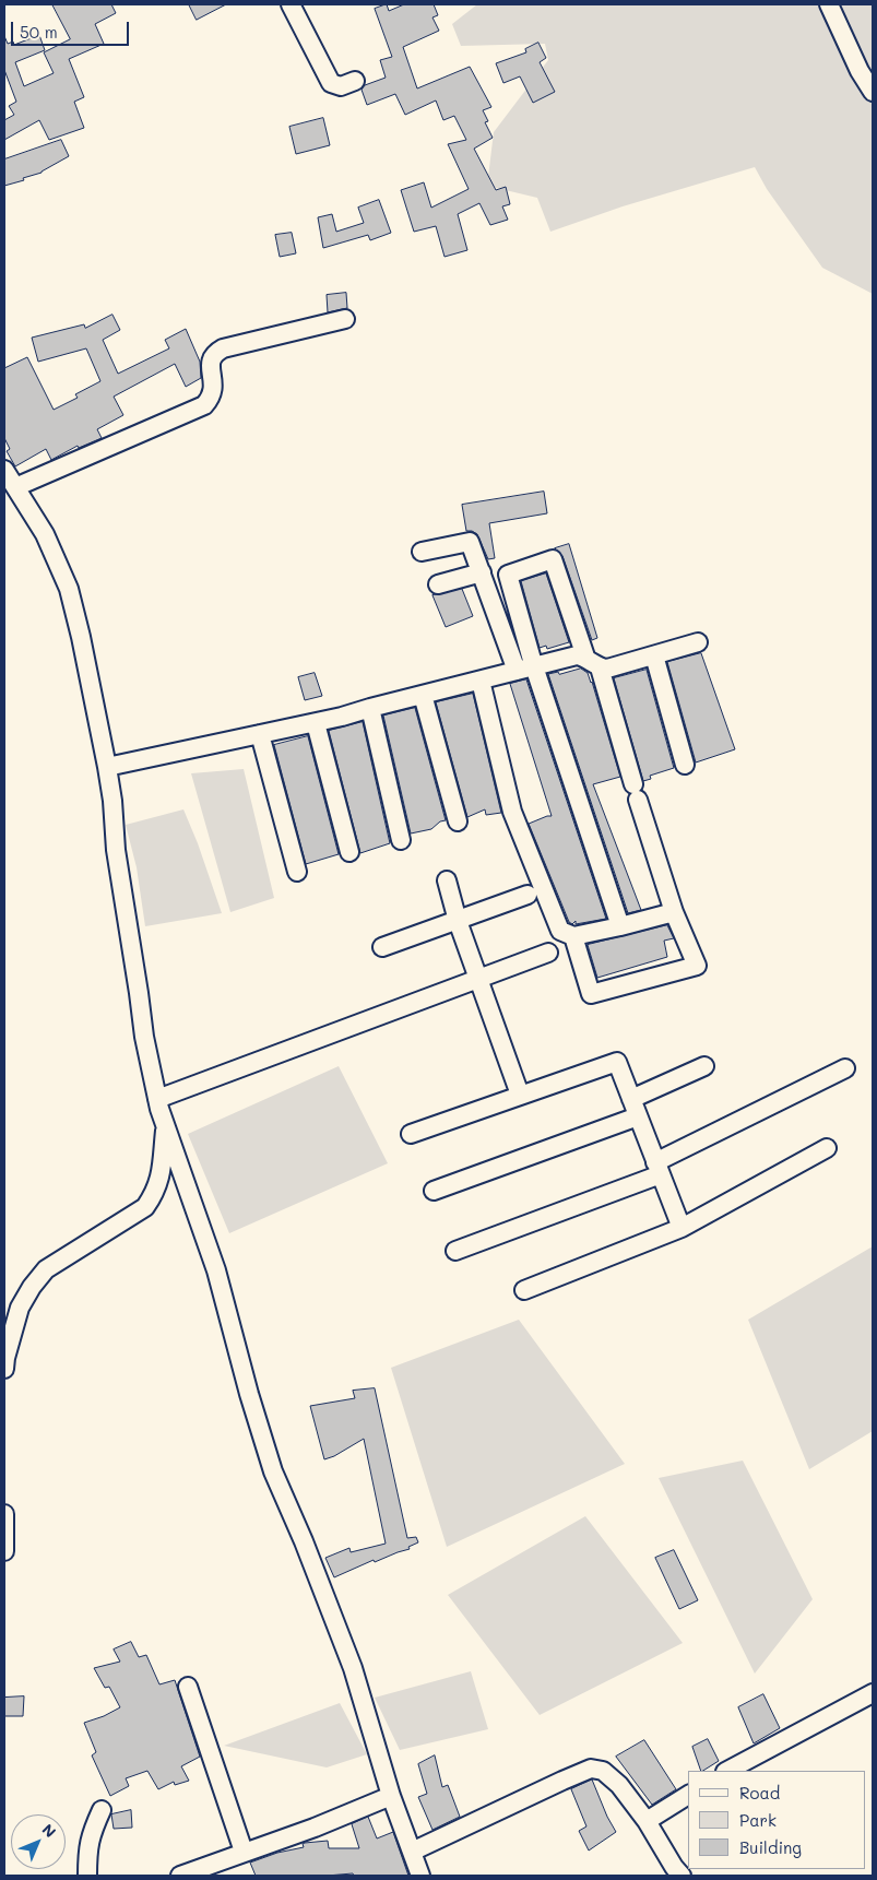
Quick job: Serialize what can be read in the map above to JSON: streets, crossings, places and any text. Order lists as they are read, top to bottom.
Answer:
{
  "legend": ["Road", "Park", "Building"],
  "scale_bar": "50 m",
  "north": "top right"
}
